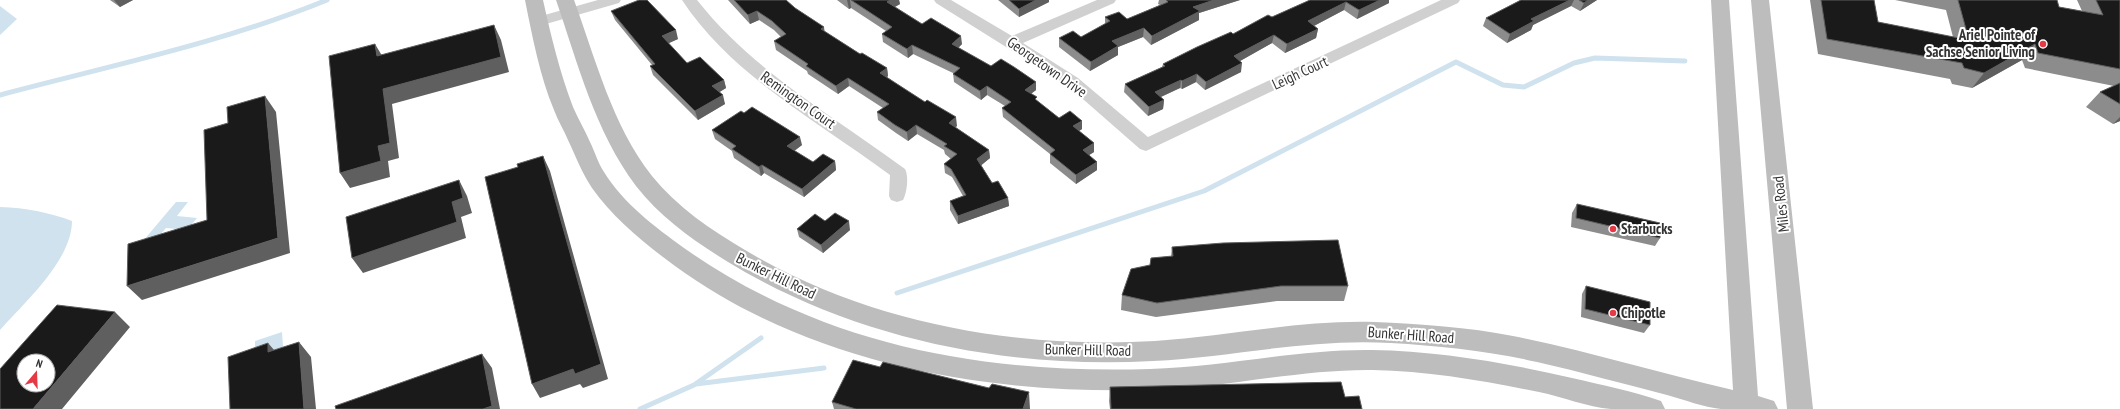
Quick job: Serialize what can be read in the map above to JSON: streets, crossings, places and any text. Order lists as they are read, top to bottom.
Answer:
{
  "streets": {
    "main road": ["Miles Road", "Bunker Hill Road"],
    "street": ["Georgetown Drive", "Leigh Court", "Remington Court"]
  },
  "crossings": [
    ["Georgetown Drive", "Leigh Court"]
  ],
  "places": ["Ariel Pointe of Sachse Senior Living", "Starbucks", "Chipotle"],
  "north": "top"
}
